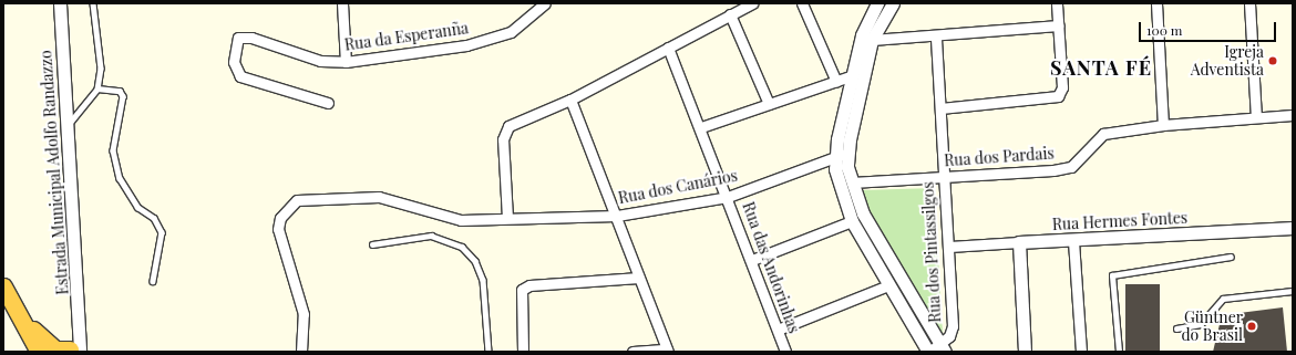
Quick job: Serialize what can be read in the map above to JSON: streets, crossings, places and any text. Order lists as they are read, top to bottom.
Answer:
{
  "streets": {
    "street": [
      "Rua da Esperanña",
      "Rua dos Pardais",
      "Estrada Municipal Adolfo Randazzo",
      "Rua dos Canários",
      "Rua Hermes Fontes",
      "Rua dos Pintassilgos",
      "Rua das Andorinhas"
    ]
  },
  "crossings": [
    ["Rua dos Pardais", "Rua dos Pintassilgos"],
    ["Rua dos Canários", "Rua das Andorinhas"],
    ["Rua Hermes Fontes", "Rua dos Pintassilgos"]
  ],
  "districts": ["SANTA FÉ"],
  "places": ["Igreja Adventista", "Güntner do Brasil"],
  "scale_bar": "100 m"
}
